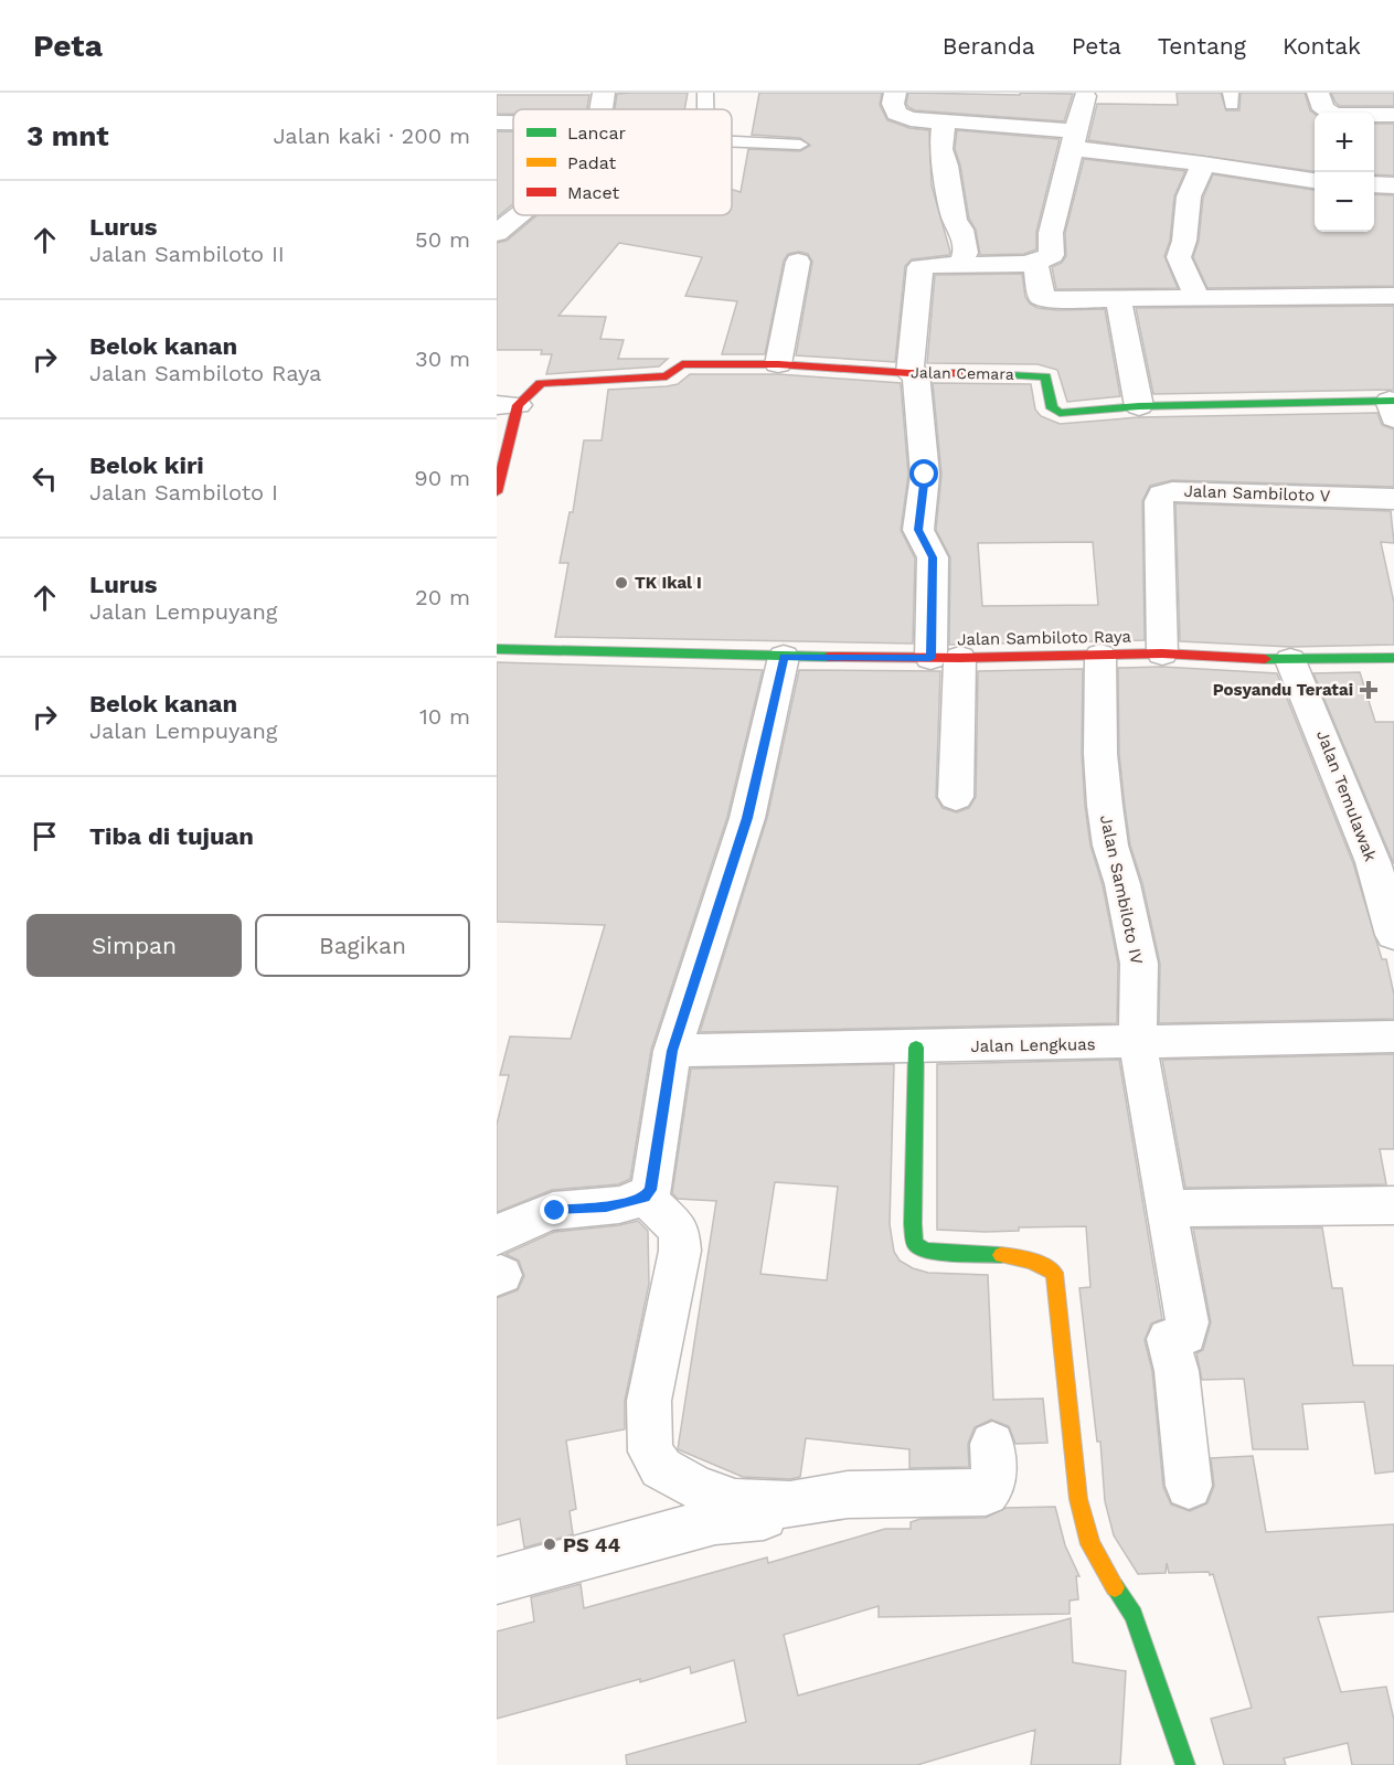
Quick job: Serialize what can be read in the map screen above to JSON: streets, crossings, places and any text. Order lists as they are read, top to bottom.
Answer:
{
  "streets": {
    "street": [
      "Jalan Cemara",
      "Jalan Sambiloto V",
      "Jalan Sambiloto Raya",
      "Jalan Temulawak",
      "Jalan Sambiloto IV",
      "Jalan Lengkuas"
    ]
  },
  "crossings": [
    ["Jalan Sambiloto V", "Jalan Sambiloto Raya"],
    ["Jalan Sambiloto Raya", "Jalan Temulawak"],
    ["Jalan Sambiloto Raya", "Jalan Sambiloto IV"],
    ["Jalan Sambiloto IV", "Jalan Lengkuas"]
  ],
  "places": {
    "other": ["TK Ikal I", "PS 44"],
    "health": ["Posyandu Teratai"]
  },
  "legend": ["Lancar", "Padat", "Macet"],
  "page": {
    "header": "Peta",
    "nav": [
      "Beranda",
      "Peta",
      "Tentang",
      "Kontak"
    ],
    "heading": ["3 mnt", "Jalan kaki · 200 m"],
    "map_buttons": ["+", "−"],
    "list": [
      ["Lurus", "Jalan Sambiloto II", "50 m"],
      ["Belok kanan", "Jalan Sambiloto Raya", "30 m"],
      ["Belok kiri", "Jalan Sambiloto I", "90 m"],
      ["Lurus", "Jalan Lempuyang", "20 m"],
      ["Belok kanan", "Jalan Lempuyang", "10 m"],
      "Tiba di tujuan"
    ],
    "buttons": ["Simpan", "Bagikan"]
  }
}
